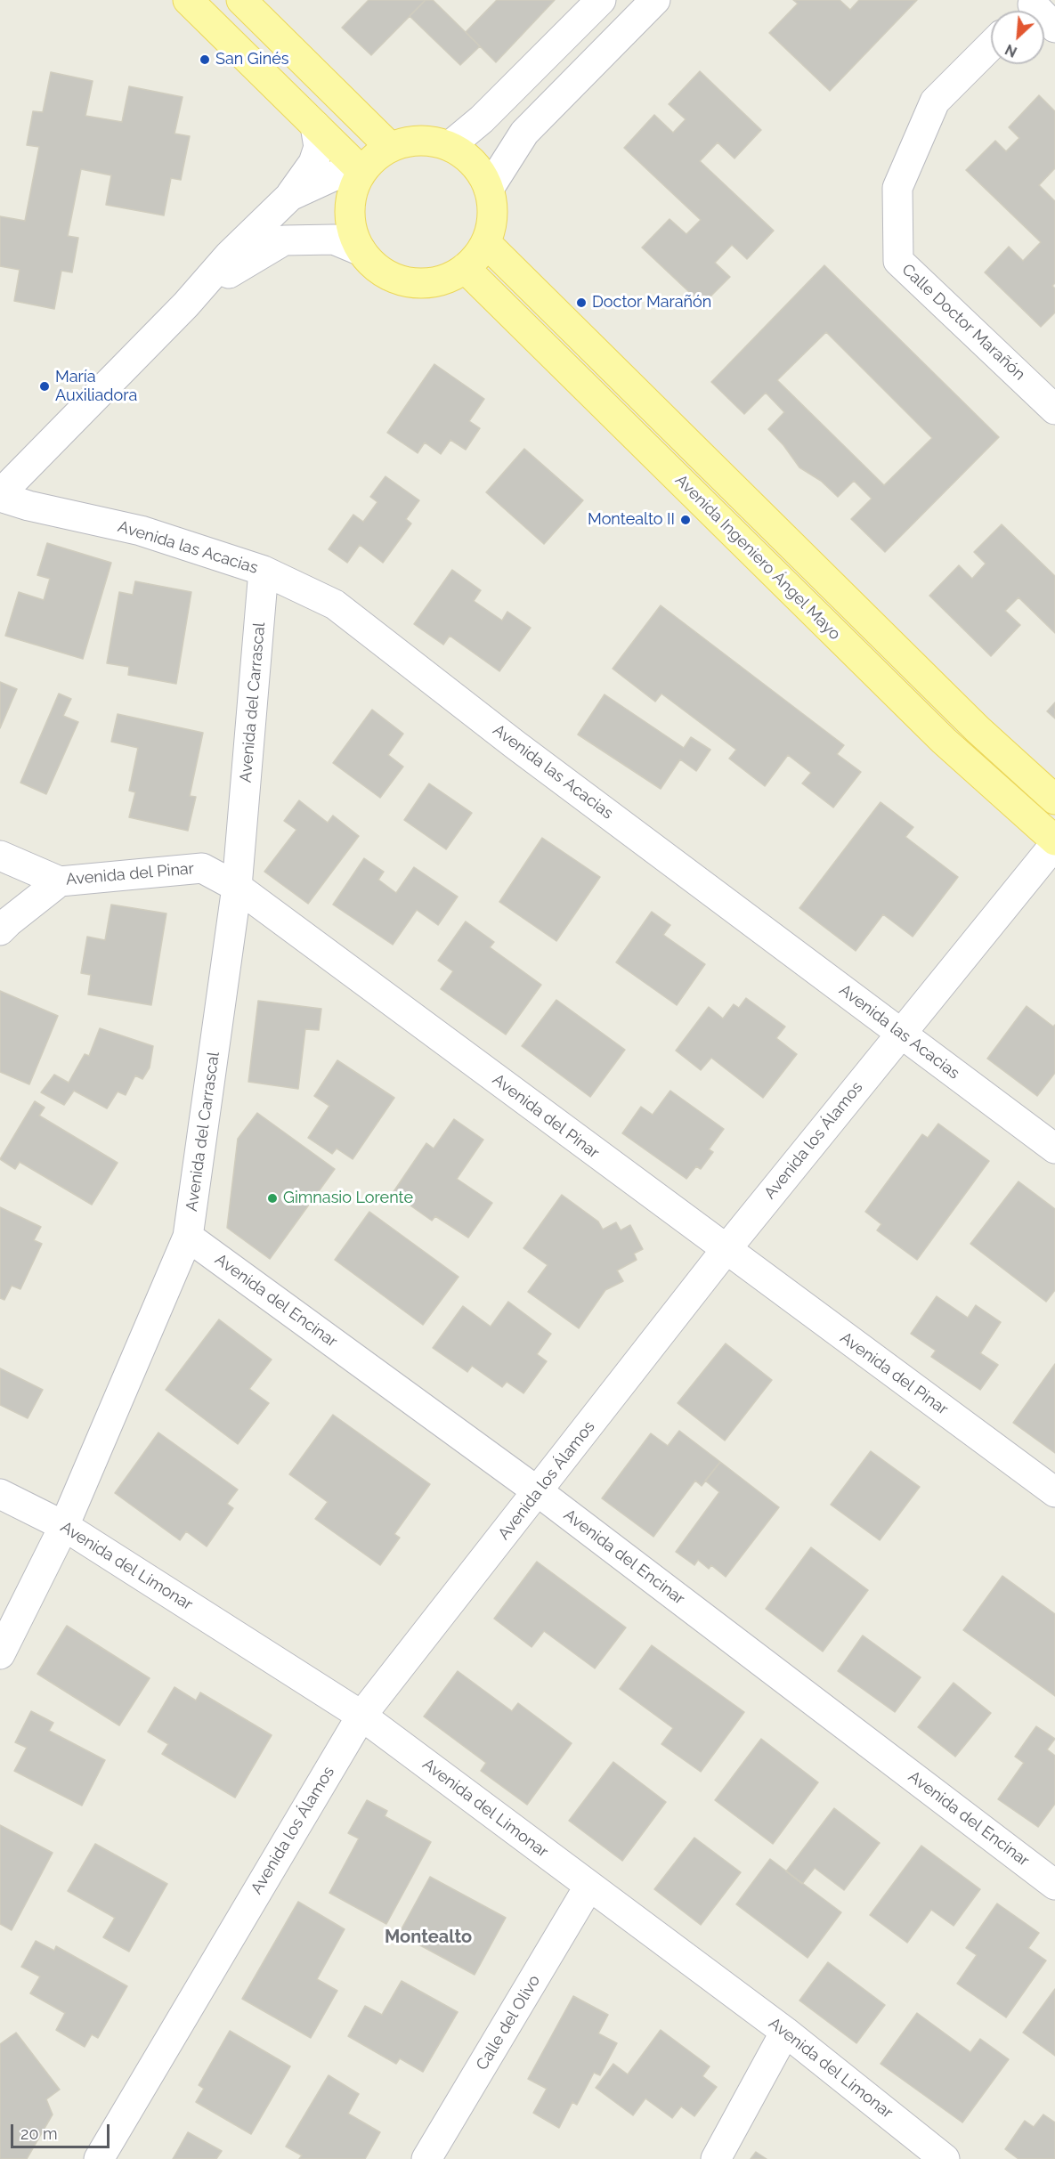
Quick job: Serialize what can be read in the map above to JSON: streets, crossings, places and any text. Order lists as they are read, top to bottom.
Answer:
{
  "streets": {
    "main road": ["Avenida Ingeniero Ángel Mayo"],
    "street": [
      "Calle Doctor Marañón",
      "Avenida las Acacias",
      "Avenida del Carrascal",
      "Avenida del Pinar",
      "Avenida los Álamos",
      "Avenida del Encinar",
      "Avenida del Limonar",
      "Calle del Olivo"
    ]
  },
  "crossings": [
    ["Avenida las Acacias", "Avenida del Carrascal"],
    ["Avenida las Acacias", "Avenida los Álamos"],
    ["Avenida Ingeniero Ángel Mayo", "Avenida los Álamos"],
    ["Avenida del Carrascal", "Avenida del Pinar"],
    ["Avenida del Carrascal", "Avenida del Encinar"],
    ["Avenida del Carrascal", "Avenida del Limonar"],
    ["Avenida del Pinar", "Avenida los Álamos"],
    ["Avenida los Álamos", "Avenida del Encinar"],
    ["Avenida los Álamos", "Avenida del Limonar"],
    ["Avenida del Limonar", "Calle del Olivo"]
  ],
  "districts": ["Montealto"],
  "places": [
    "San Ginés",
    "Doctor Marañón",
    "María Auxiliadora",
    "Montealto II",
    "Gimnasio Lorente"
  ],
  "scale_bar": "20 m",
  "north": "bottom left"
}
